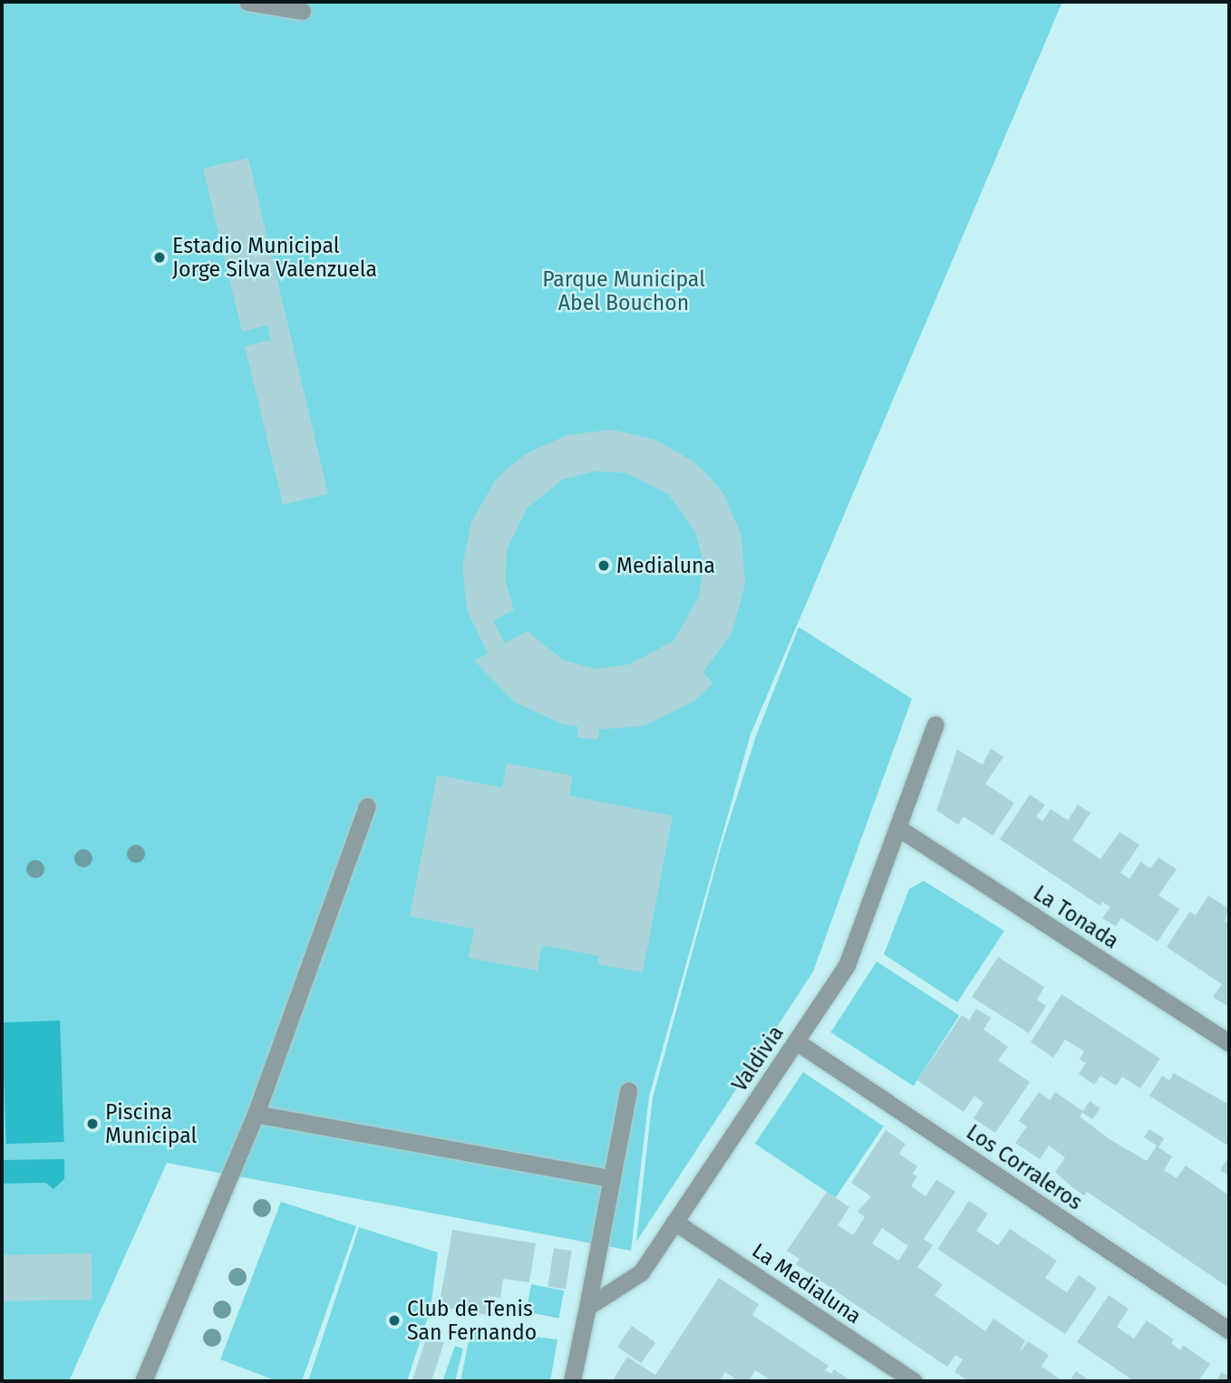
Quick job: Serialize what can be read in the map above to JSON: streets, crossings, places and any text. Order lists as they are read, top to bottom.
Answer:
{
  "streets": {
    "street": [
      "La Tonada",
      "Valdivia",
      "Los Corraleros",
      "La Medialuna"
    ]
  },
  "crossings": [
    ["La Tonada", "Valdivia"],
    ["Valdivia", "Los Corraleros"],
    ["Valdivia", "La Medialuna"]
  ],
  "parks": ["Parque Municipal Abel Bouchon"],
  "places": [
    "Estadio Municipal Jorge Silva Valenzuela",
    "Medialuna",
    "Piscina Municipal",
    "Club de Tenis San Fernando"
  ]
}
